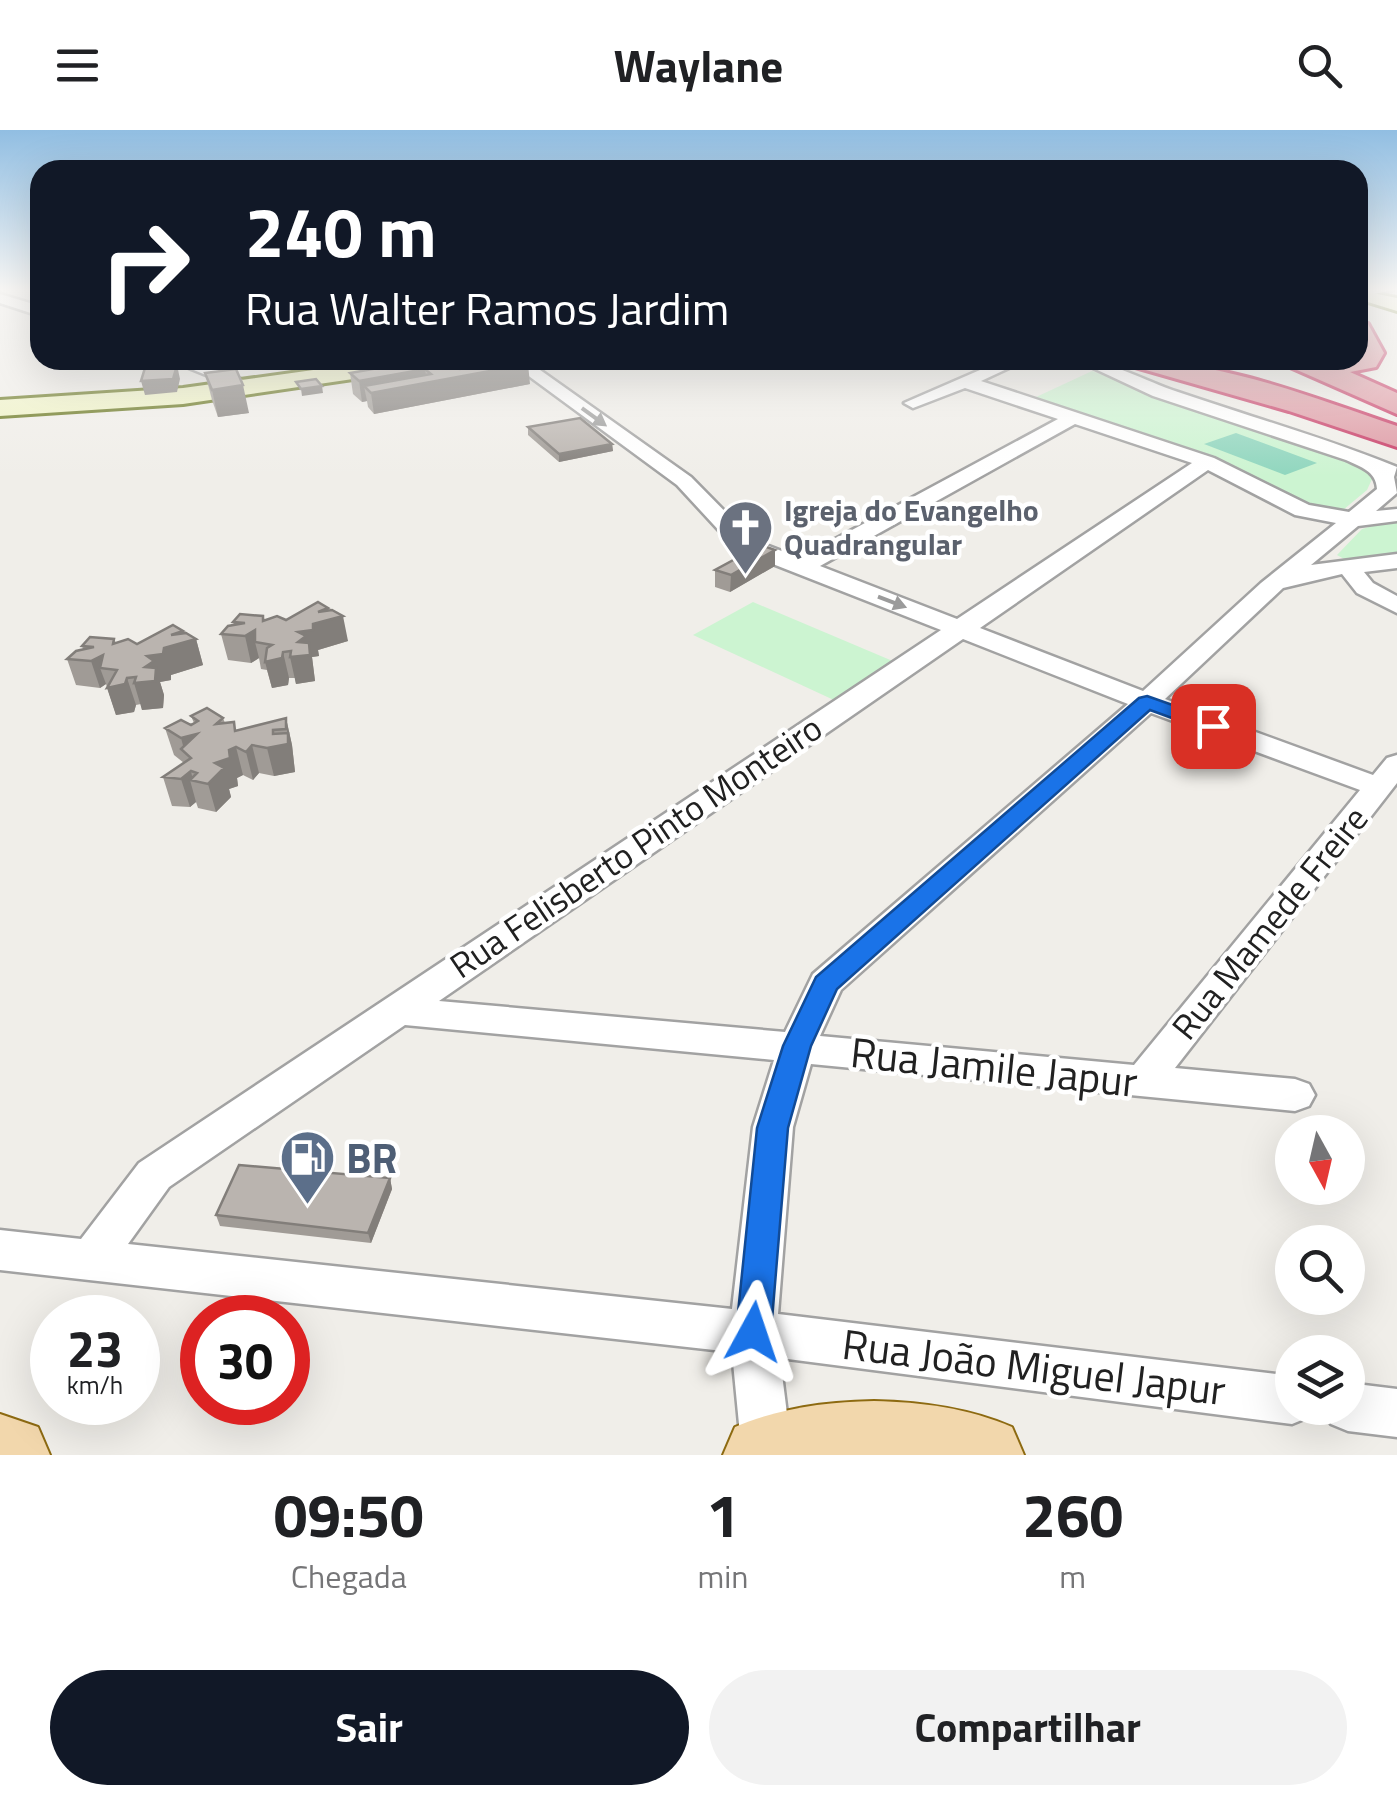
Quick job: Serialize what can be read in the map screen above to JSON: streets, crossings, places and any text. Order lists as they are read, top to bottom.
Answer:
{
  "streets": {
    "street": [
      "Rua Felisberto Pinto Monteiro",
      "Rua Mamede Freire",
      "Rua Jamile Japur",
      "Rua João Miguel Japur"
    ]
  },
  "crossings": [
    ["Rua Felisberto Pinto Monteiro", "Rua Jamile Japur"],
    ["Rua Felisberto Pinto Monteiro", "Rua João Miguel Japur"],
    ["Rua Mamede Freire", "Rua Jamile Japur"]
  ],
  "places": {
    "church": ["Igreja do Evangelho Quadrangular"],
    "fuel station": ["BR"]
  },
  "north": "bottom",
  "page": {
    "header": "Waylane",
    "turn": ["240 m", "Rua Walter Ramos Jardim"],
    "speed": "23 km/h",
    "limit": "30",
    "eta": [
      "09:50",
      "Chegada",
      "1",
      "min",
      "260",
      "m"
    ],
    "buttons": ["Sair", "Compartilhar"]
  }
}
